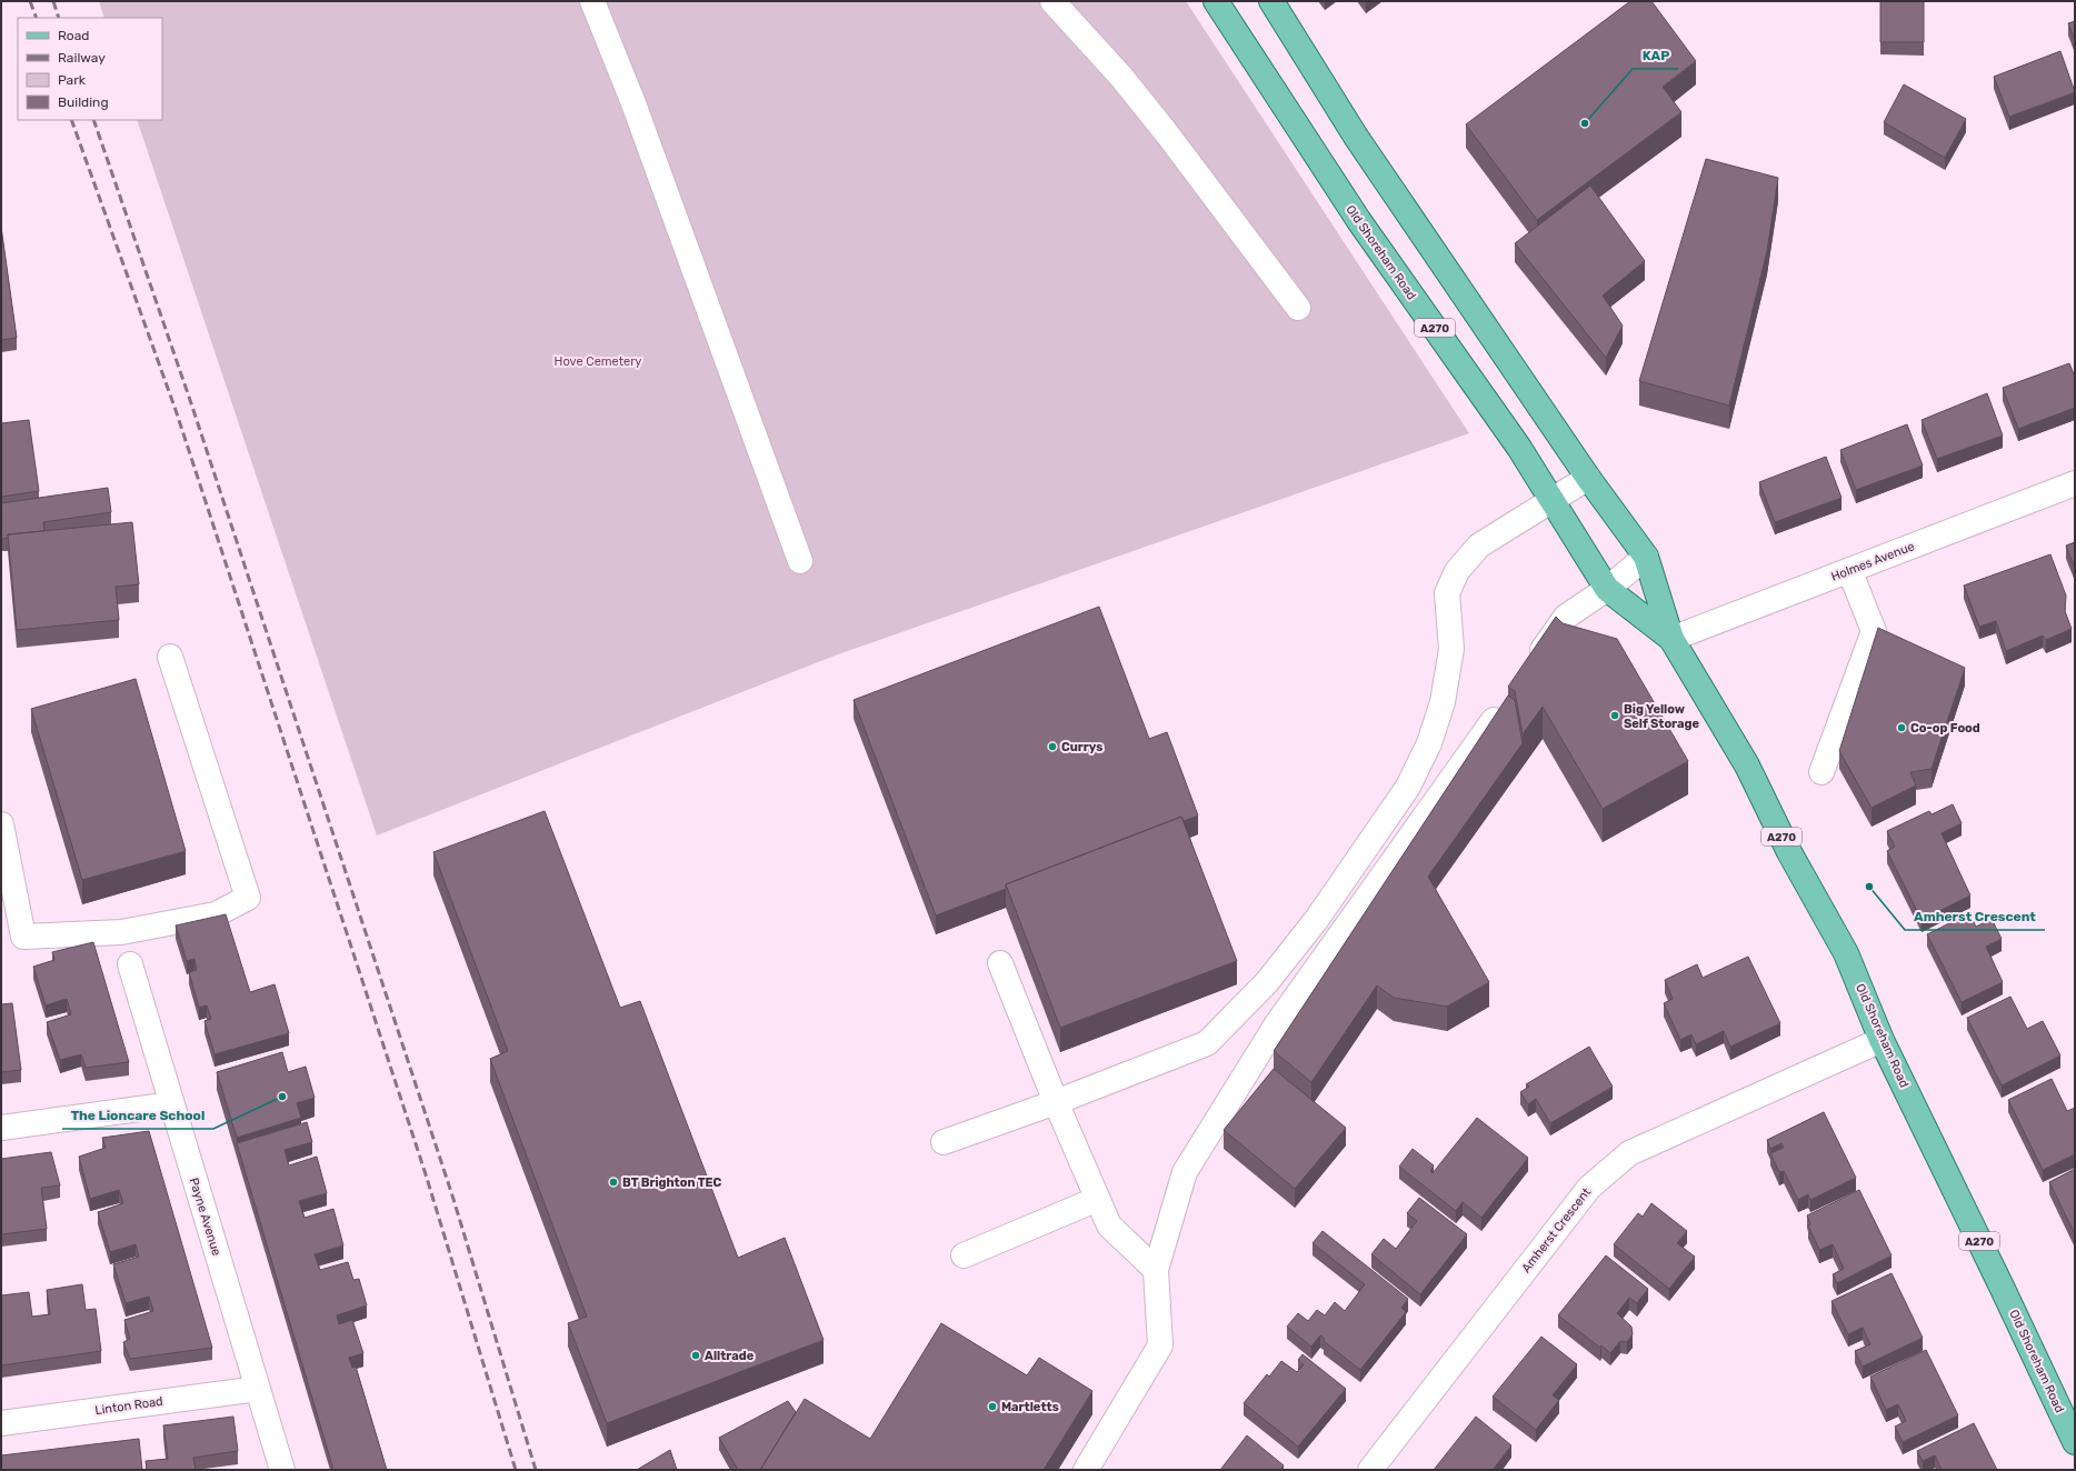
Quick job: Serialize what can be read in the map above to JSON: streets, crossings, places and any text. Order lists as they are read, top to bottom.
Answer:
{
  "streets": {
    "main road": ["Old Shoreham Road", "A270"],
    "street": [
      "Holmes Avenue",
      "Payne Avenue",
      "Amherst Crescent",
      "Linton Road"
    ]
  },
  "crossings": [
    ["Old Shoreham Road", "Holmes Avenue"],
    ["Old Shoreham Road", "Amherst Crescent"],
    ["Payne Avenue", "Linton Road"]
  ],
  "parks": ["Hove Cemetery"],
  "places": [
    "KAP",
    "Big Yellow Self Storage",
    "Co-op Food",
    "Currys",
    "Amherst Crescent",
    "The Lioncare School",
    "BT Brighton TEC",
    "Alltrade",
    "Martletts"
  ],
  "legend": [
    "Road",
    "Railway",
    "Park",
    "Building"
  ]
}
